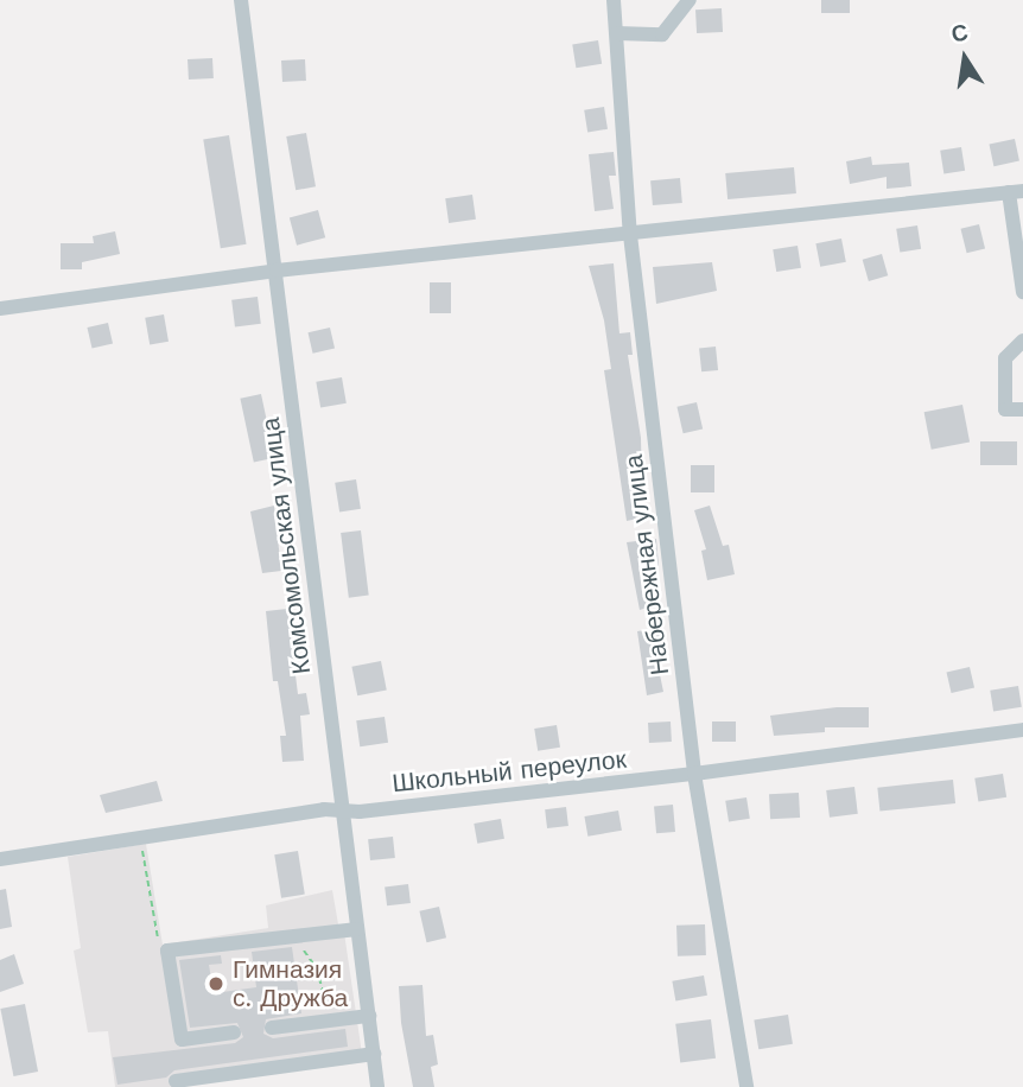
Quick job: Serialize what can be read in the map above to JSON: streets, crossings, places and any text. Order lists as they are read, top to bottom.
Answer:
{
  "streets": {
    "street": ["Комсомольская улица", "Набережная улица", "Школьный переулок"]
  },
  "crossings": [
    ["Комсомольская улица", "Школьный переулок"],
    ["Набережная улица", "Школьный переулок"]
  ],
  "places": ["Гимназия с. Дружба"],
  "north": "top"
}
